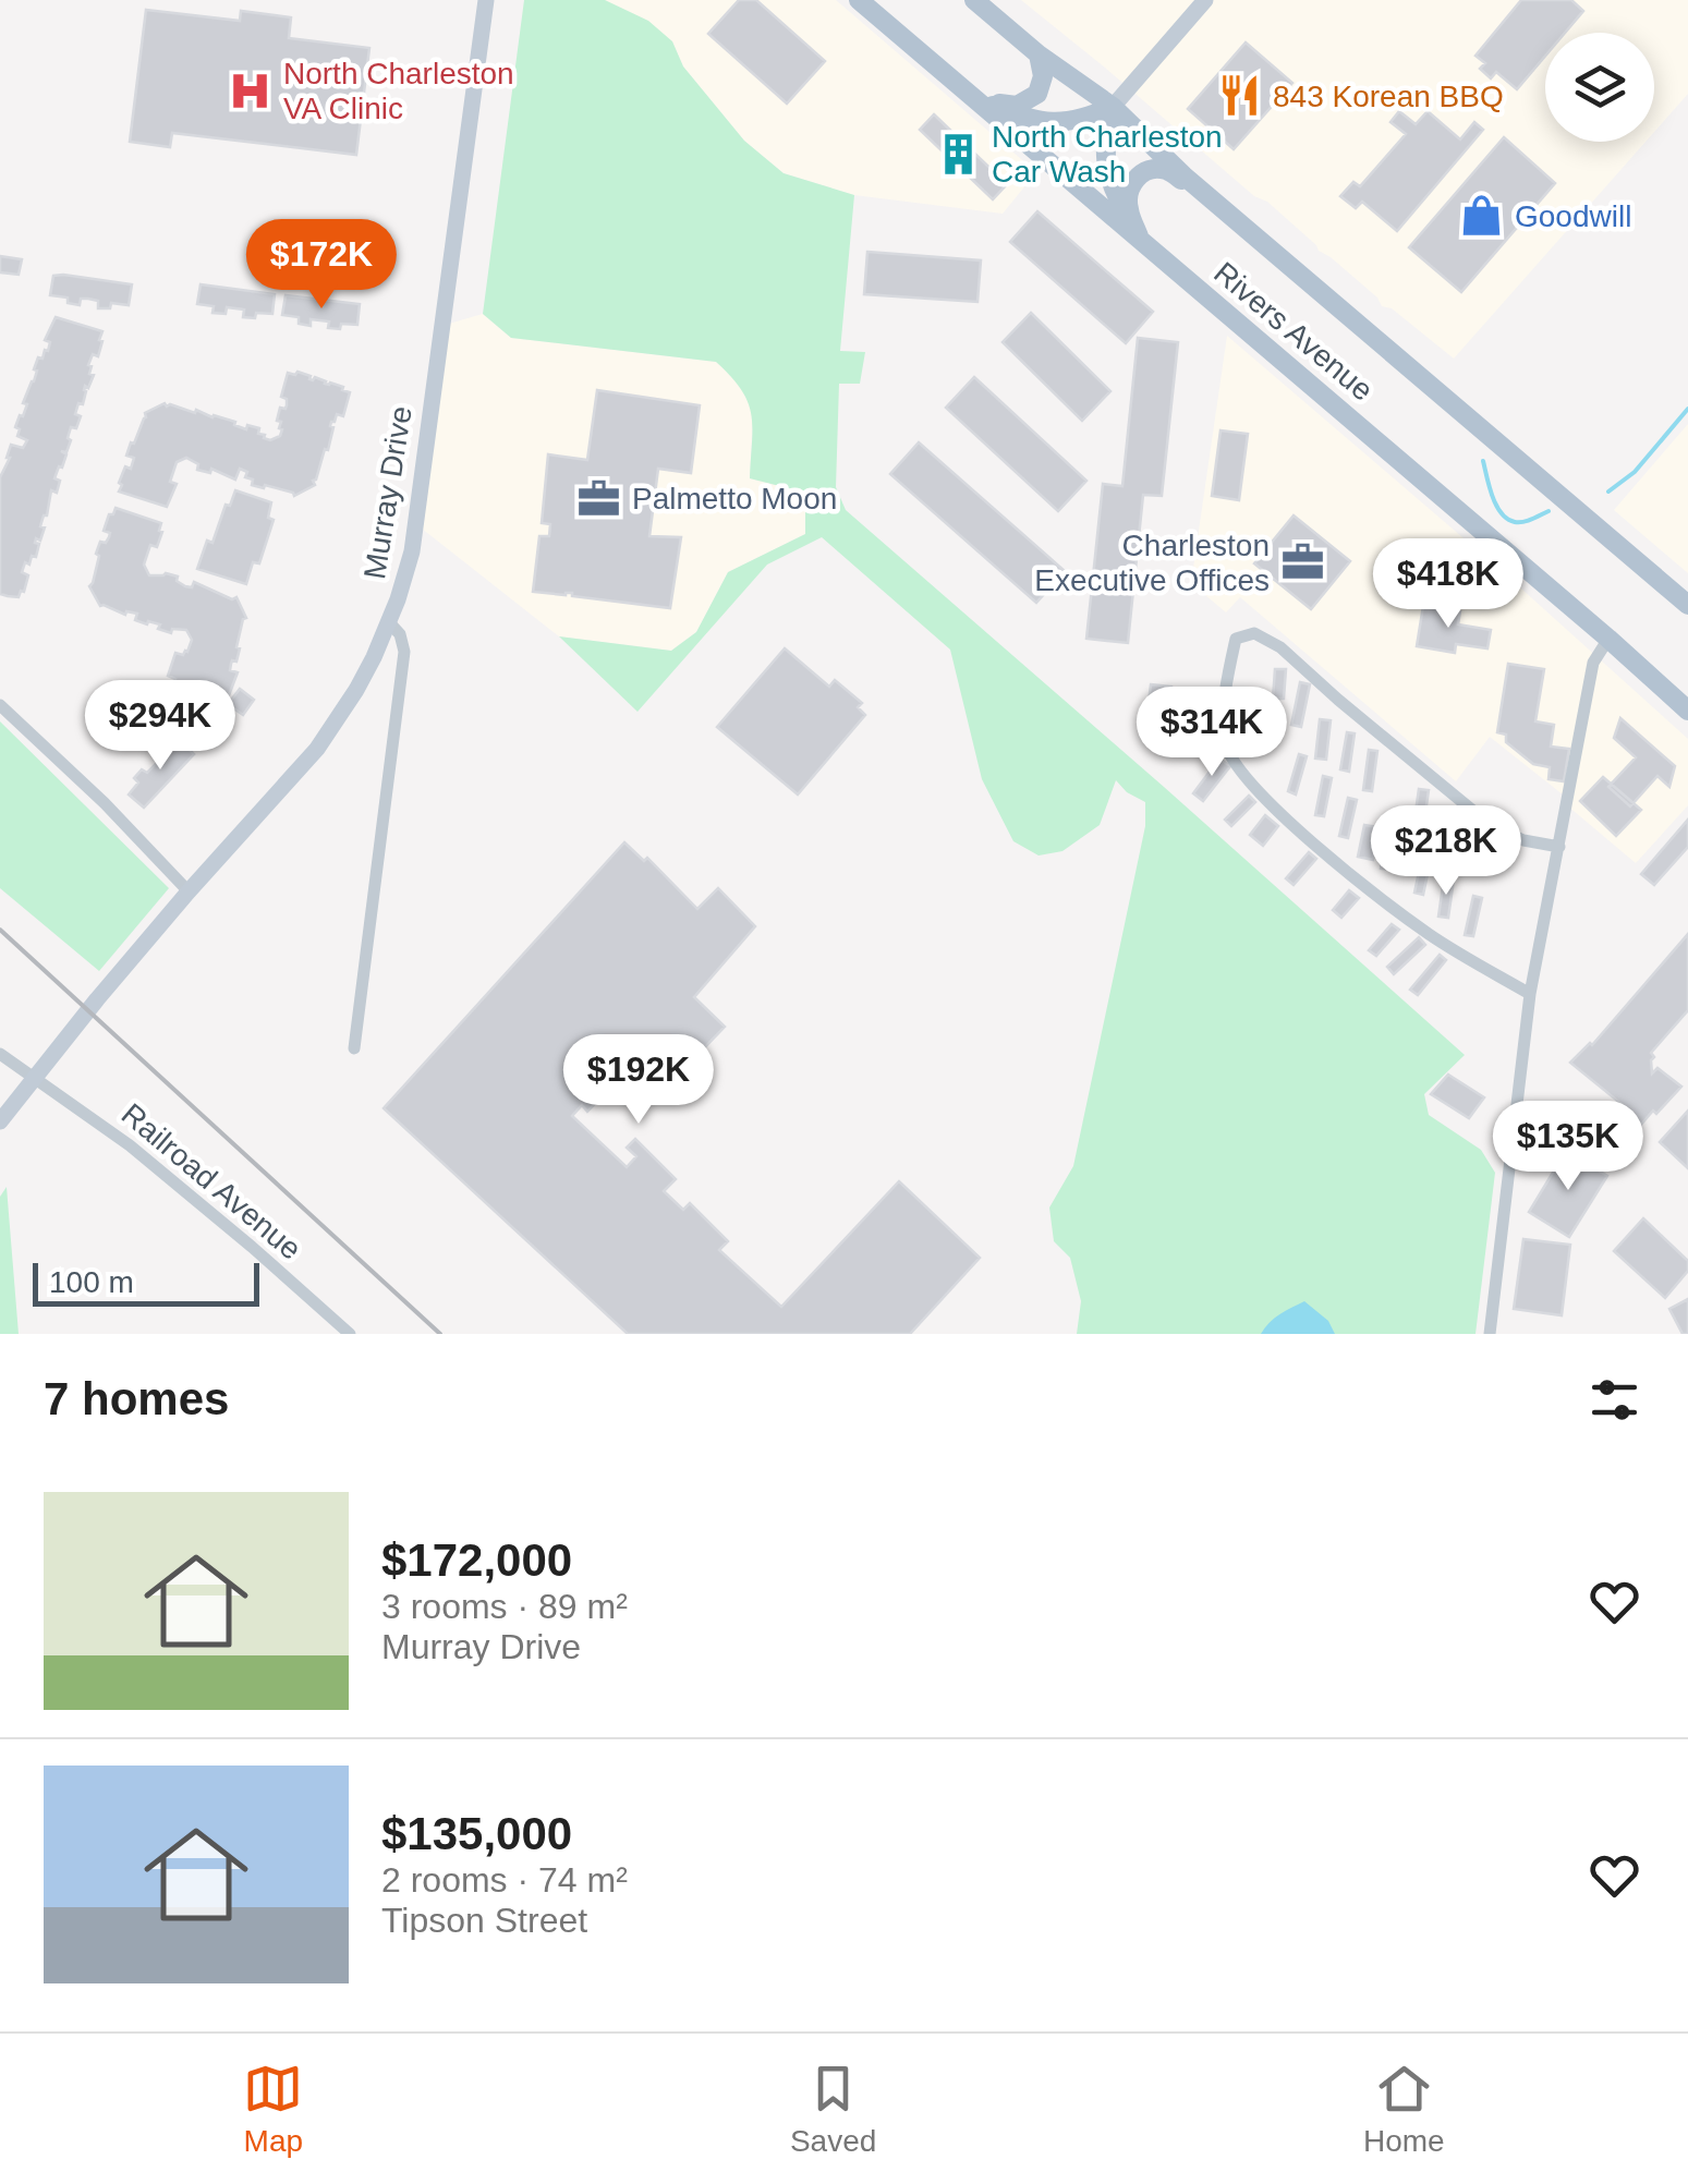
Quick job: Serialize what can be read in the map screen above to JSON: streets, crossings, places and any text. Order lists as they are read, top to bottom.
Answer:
{
  "streets": {
    "main road": ["Rivers Avenue"],
    "street": ["Murray Drive", "Railroad Avenue"]
  },
  "crossings": [
    ["Murray Drive", "Railroad Avenue"]
  ],
  "places": {
    "hospital": ["North Charleston VA Clinic"],
    "restaurant": ["843 Korean BBQ"],
    "building": ["North Charleston Car Wash"],
    "shop": ["Goodwill"],
    "office": ["Palmetto Moon", "Charleston Executive Offices"]
  },
  "scale_bar": "100 m",
  "page": {
    "price": [
      "$172K",
      "$418K",
      "$294K",
      "$314K",
      "$218K",
      "$192K",
      "$135K"
    ],
    "scale": "100 m",
    "heading": "7 homes",
    "list": [
      {
        "name": "$172,000",
        "note": "3 rooms · 89 m² · Murray Drive"
      },
      {
        "name": "$135,000",
        "note": "2 rooms · 74 m² · Tipson Street"
      }
    ],
    "tabs": ["Map", "Saved", "Home"]
  }
}
